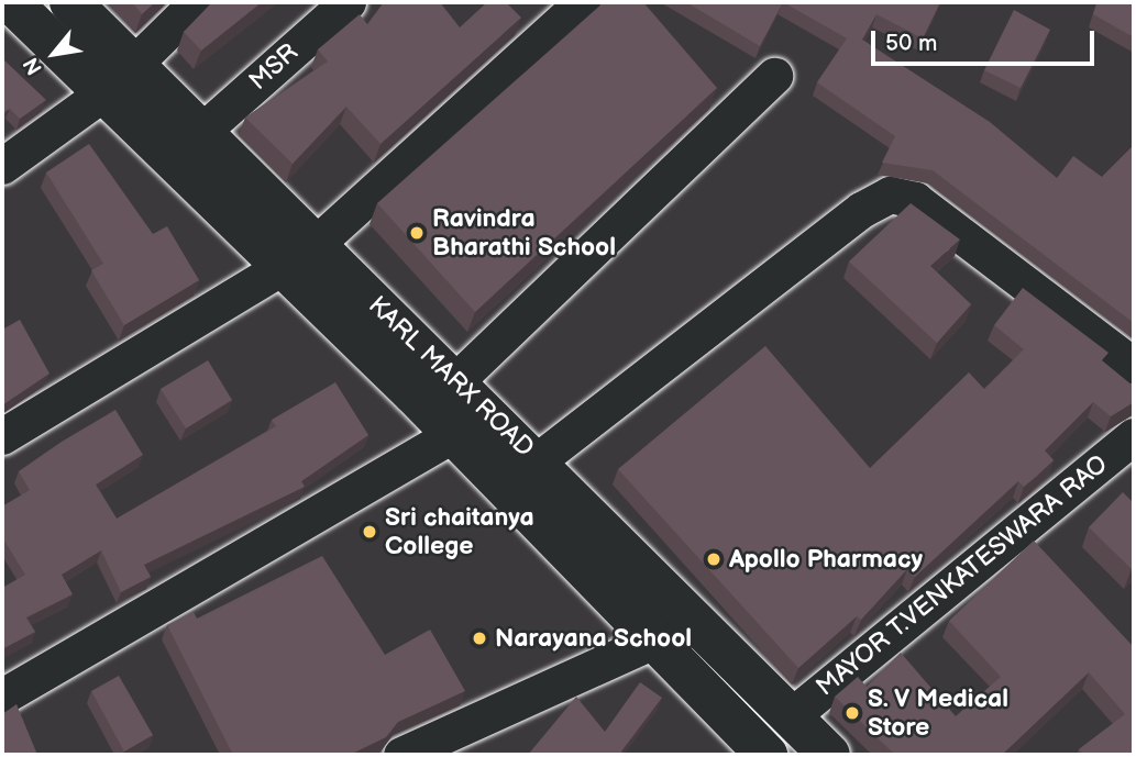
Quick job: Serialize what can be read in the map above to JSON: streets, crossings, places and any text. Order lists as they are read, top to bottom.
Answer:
{
  "streets": {
    "main road": ["KARL MARX ROAD"],
    "street": ["MSR", "MAYOR T.VENKATESWARA RAO"]
  },
  "crossings": [
    ["MSR", "KARL MARX ROAD"],
    ["KARL MARX ROAD", "MAYOR T.VENKATESWARA RAO"]
  ],
  "places": [
    "Ravindra Bharathi School",
    "Sri chaitanya College",
    "Apollo Pharmacy",
    "Narayana School",
    "S. V Medical Store"
  ],
  "scale_bar": "50 m",
  "north": "bottom left"
}
